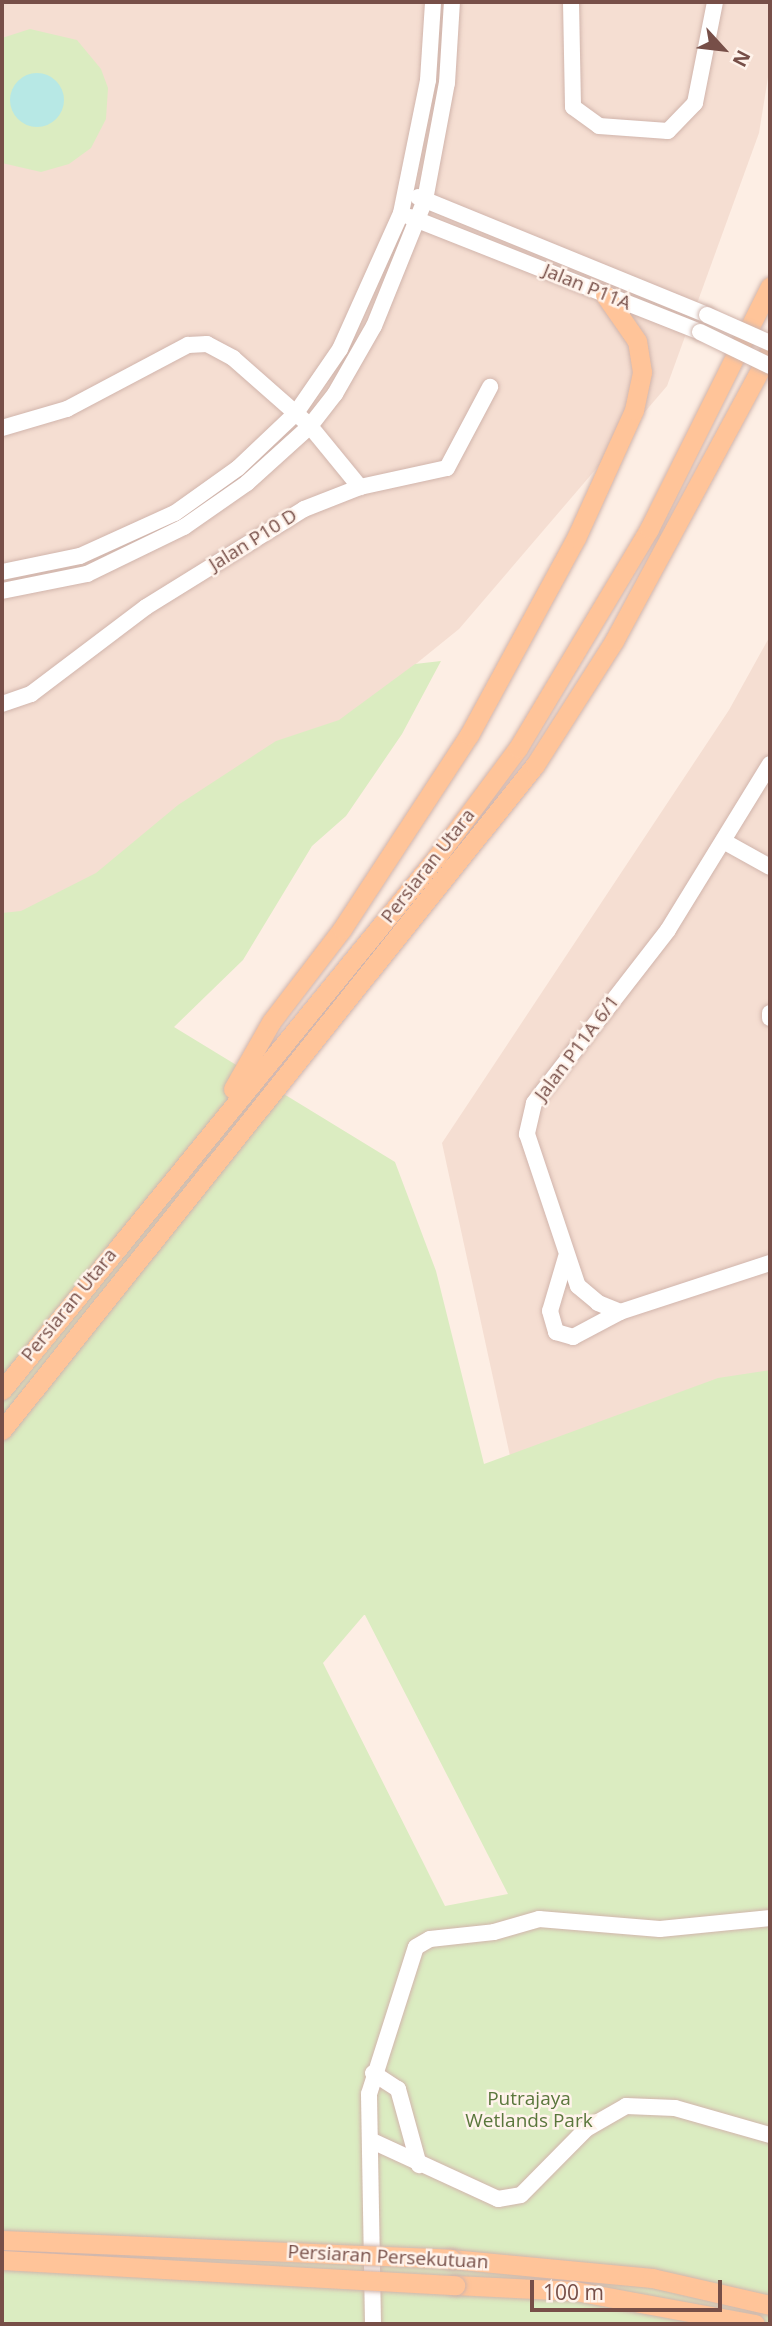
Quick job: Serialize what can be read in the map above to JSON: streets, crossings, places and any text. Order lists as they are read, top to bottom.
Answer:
{
  "streets": {
    "main road": ["Persiaran Utara", "Persiaran Persekutuan"],
    "street": ["Jalan P11A", "Jalan P10 D", "Jalan P11A 6/1"]
  },
  "parks": ["Putrajaya Wetlands Park"],
  "scale_bar": "100 m",
  "north": "bottom right"
}
